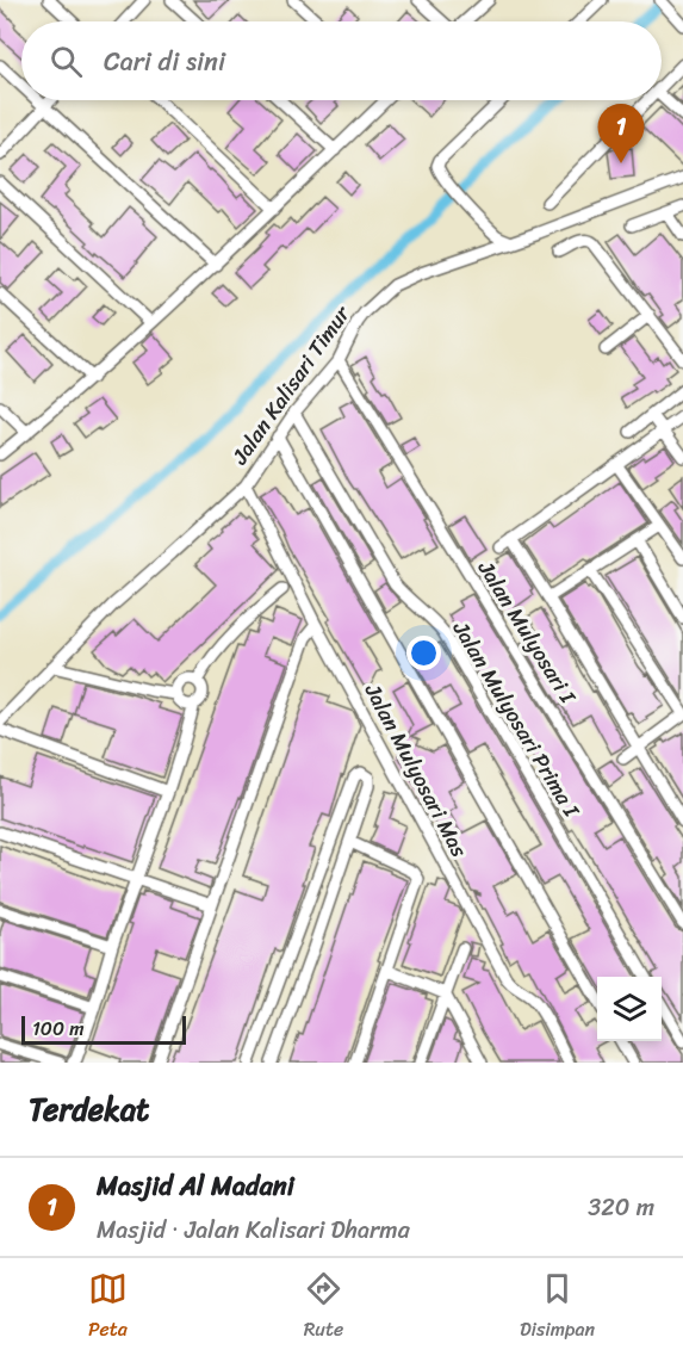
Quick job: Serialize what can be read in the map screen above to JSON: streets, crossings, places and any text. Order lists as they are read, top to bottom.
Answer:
{
  "streets": {
    "street": [
      "Jalan Kalisari Timur",
      "Jalan Mulyosari I",
      "Jalan Mulyosari Prima I",
      "Jalan Mulyosari Mas"
    ]
  },
  "crossings": [
    ["Jalan Kalisari Timur", "Jalan Mulyosari I"],
    ["Jalan Kalisari Timur", "Jalan Mulyosari Prima I"],
    ["Jalan Kalisari Timur", "Jalan Mulyosari Mas"]
  ],
  "scale_bar": "100 m",
  "page": {
    "search": "Cari di sini",
    "pins": "1",
    "scale": "100 m",
    "heading": "Terdekat",
    "list": [
      {
        "mark": "1",
        "name": "Masjid Al Madani",
        "note": "Masjid · Jalan Kalisari Dharma",
        "value": "320 m"
      }
    ],
    "nav": ["Peta", "Rute", "Disimpan"]
  }
}
